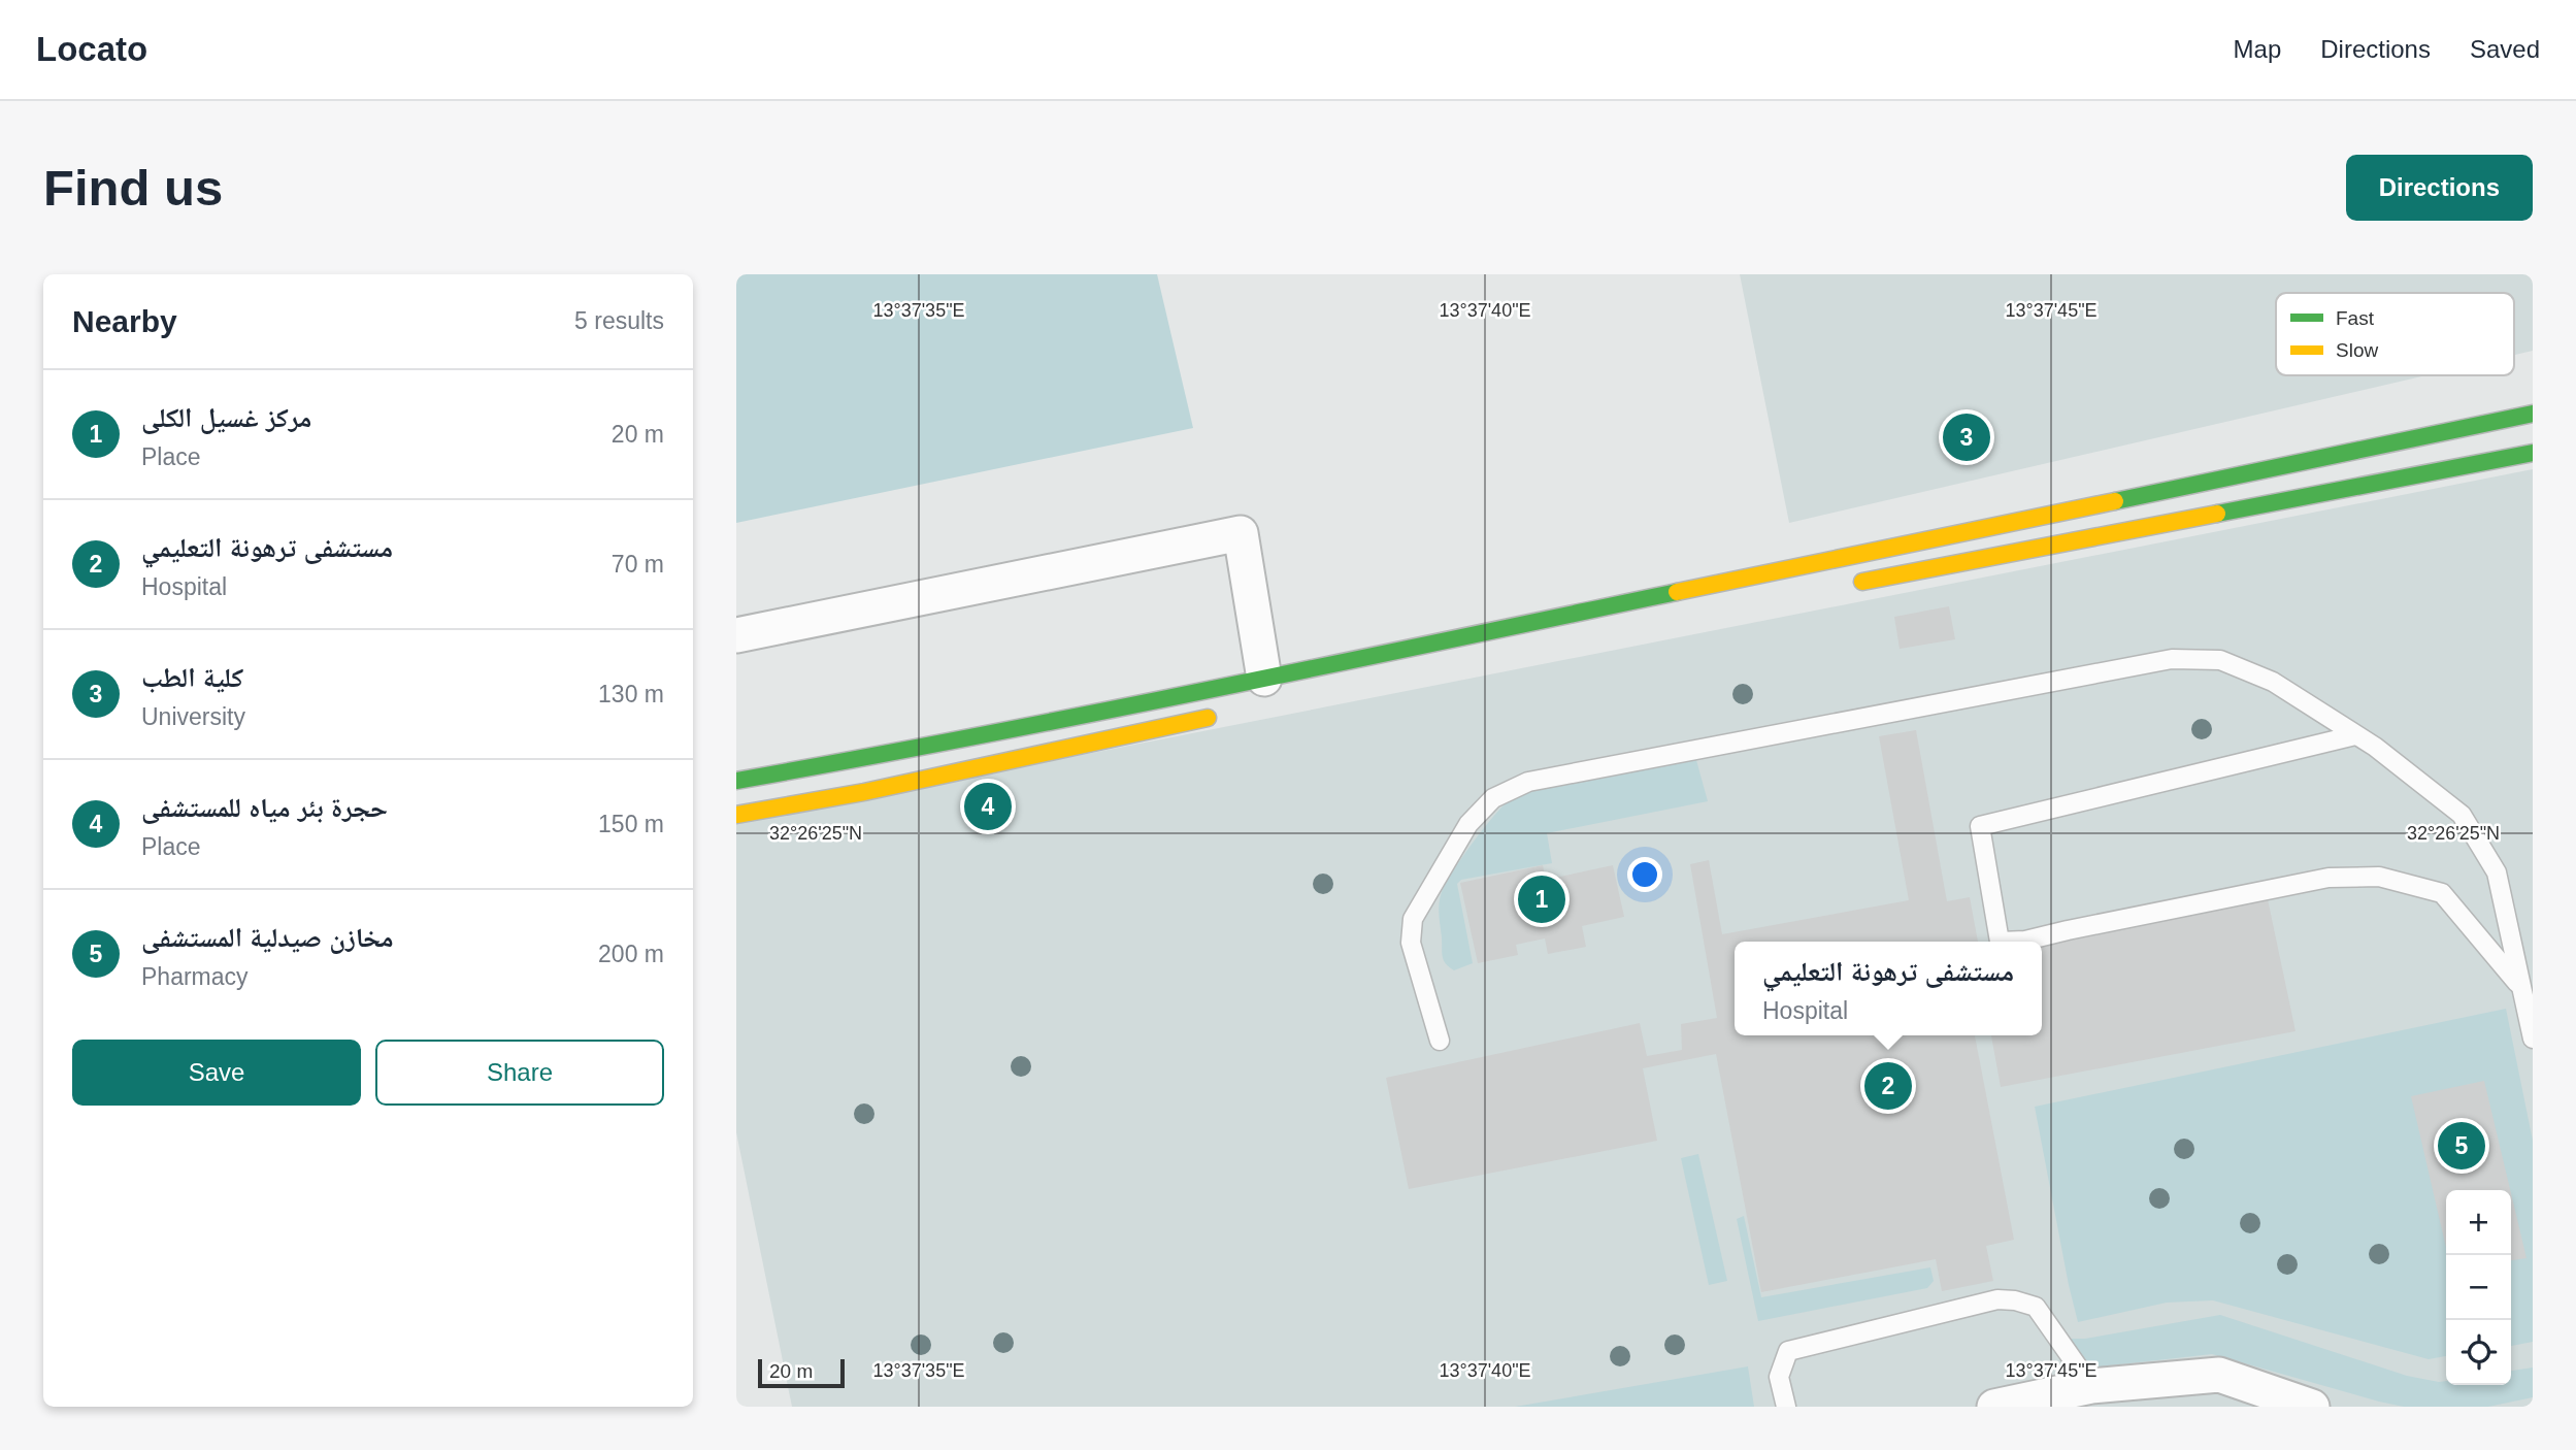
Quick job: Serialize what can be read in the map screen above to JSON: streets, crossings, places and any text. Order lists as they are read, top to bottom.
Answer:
{
  "legend": ["Fast", "Slow"],
  "scale_bar": "20 m",
  "page": {
    "header": "Locato",
    "nav": ["Map", "Directions", "Saved"],
    "buttons": [
      "Directions",
      ["Save", "Share"]
    ],
    "title": "Find us",
    "heading": ["Nearby", "5 results"],
    "list": [
      {
        "mark": "1",
        "name": "مركز غسيل الكلى",
        "note": "Place",
        "value": "20 m"
      },
      {
        "mark": "2",
        "name": "مستشفى ترهونة التعليمي",
        "note": "Hospital",
        "value": "70 m"
      },
      {
        "mark": "3",
        "name": "كلية الطب",
        "note": "University",
        "value": "130 m"
      },
      {
        "mark": "4",
        "name": "حجرة بئر مياه للمستشفى",
        "note": "Place",
        "value": "150 m"
      },
      {
        "mark": "5",
        "name": "مخازن صيدلية المستشفى",
        "note": "Pharmacy",
        "value": "200 m"
      }
    ],
    "pins": [
      "3",
      "4",
      "1",
      "2",
      "5"
    ],
    "popup": ["مستشفى ترهونة التعليمي", "Hospital"],
    "map_buttons": ["+", "−"],
    "scale": "20 m"
  },
  "coordinates": [
    "13°37'35\"E",
    "13°37'40\"E",
    "13°37'45\"E",
    "32°26'25\"N"
  ]
}
